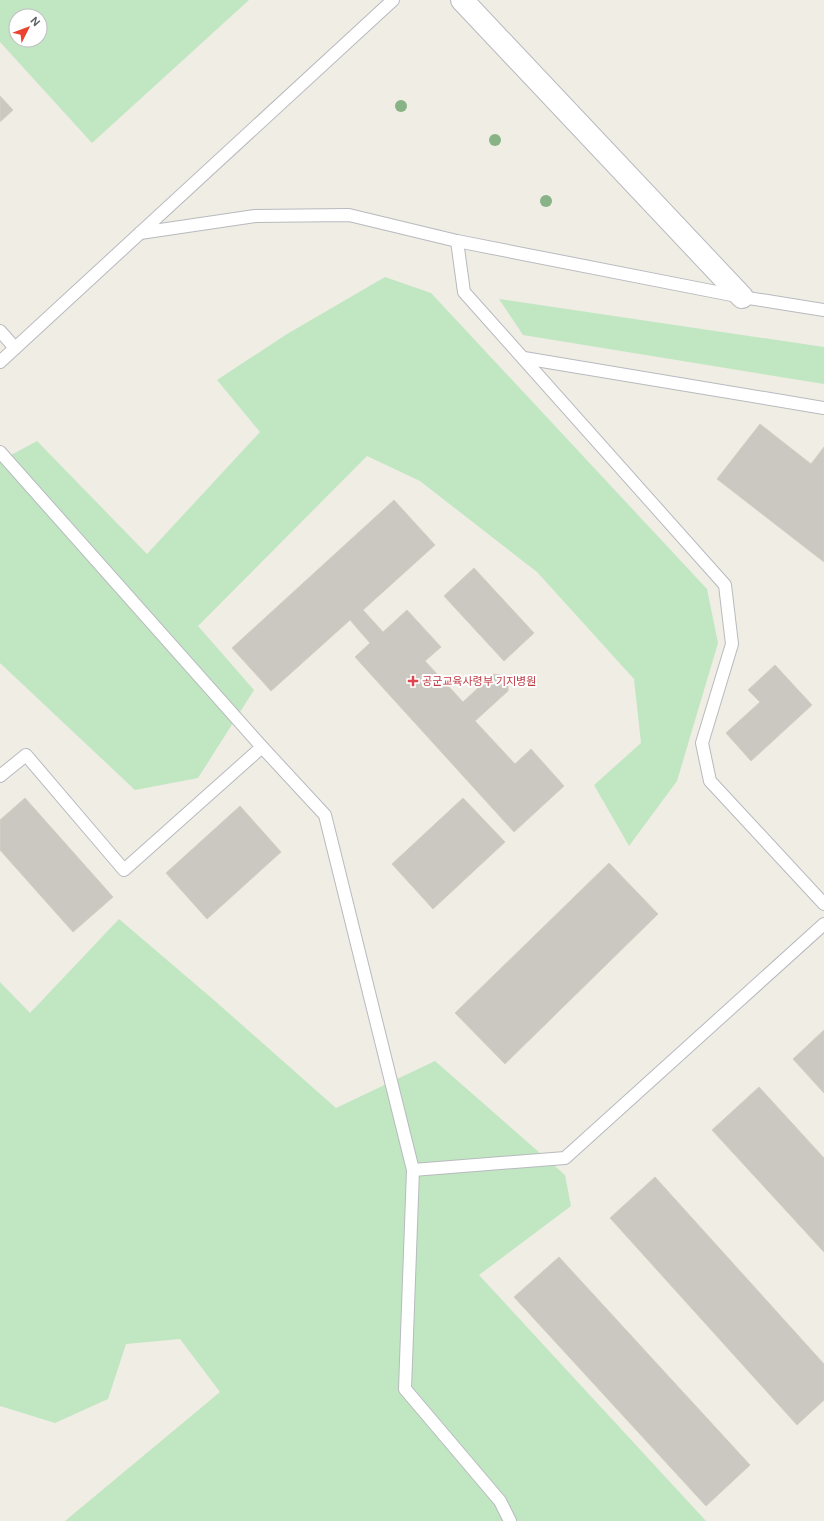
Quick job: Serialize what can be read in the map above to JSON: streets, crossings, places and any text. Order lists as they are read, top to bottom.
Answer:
{
  "places": {
    "health": ["공군교육사령부 기지병원"]
  },
  "north": "top right"
}
